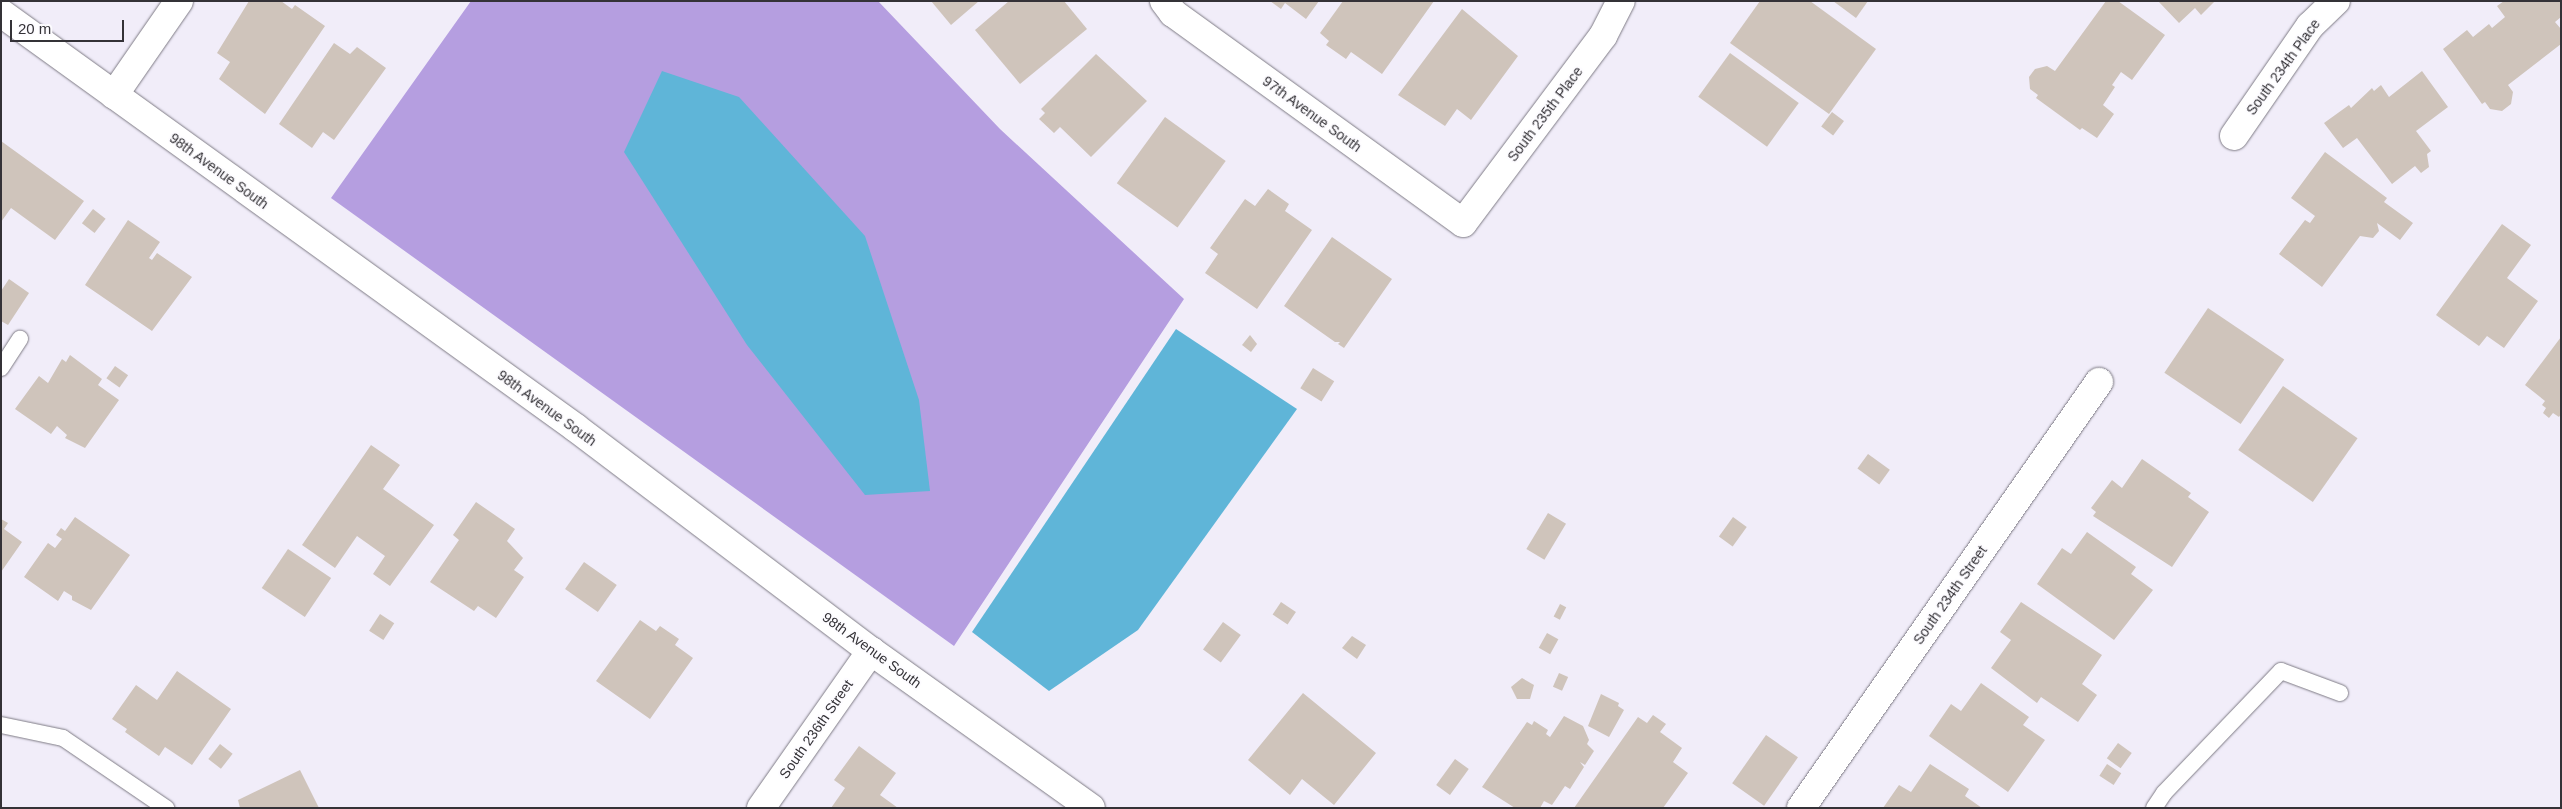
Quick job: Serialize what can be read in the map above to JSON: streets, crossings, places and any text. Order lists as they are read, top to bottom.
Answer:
{
  "streets": {
    "street": [
      "South 234th Place",
      "97th Avenue South",
      "South 235th Place",
      "98th Avenue South",
      "South 234th Street",
      "South 236th Street"
    ]
  },
  "crossings": [
    ["97th Avenue South", "South 235th Place"],
    ["98th Avenue South", "South 236th Street"]
  ],
  "scale_bar": "20 m"
}
